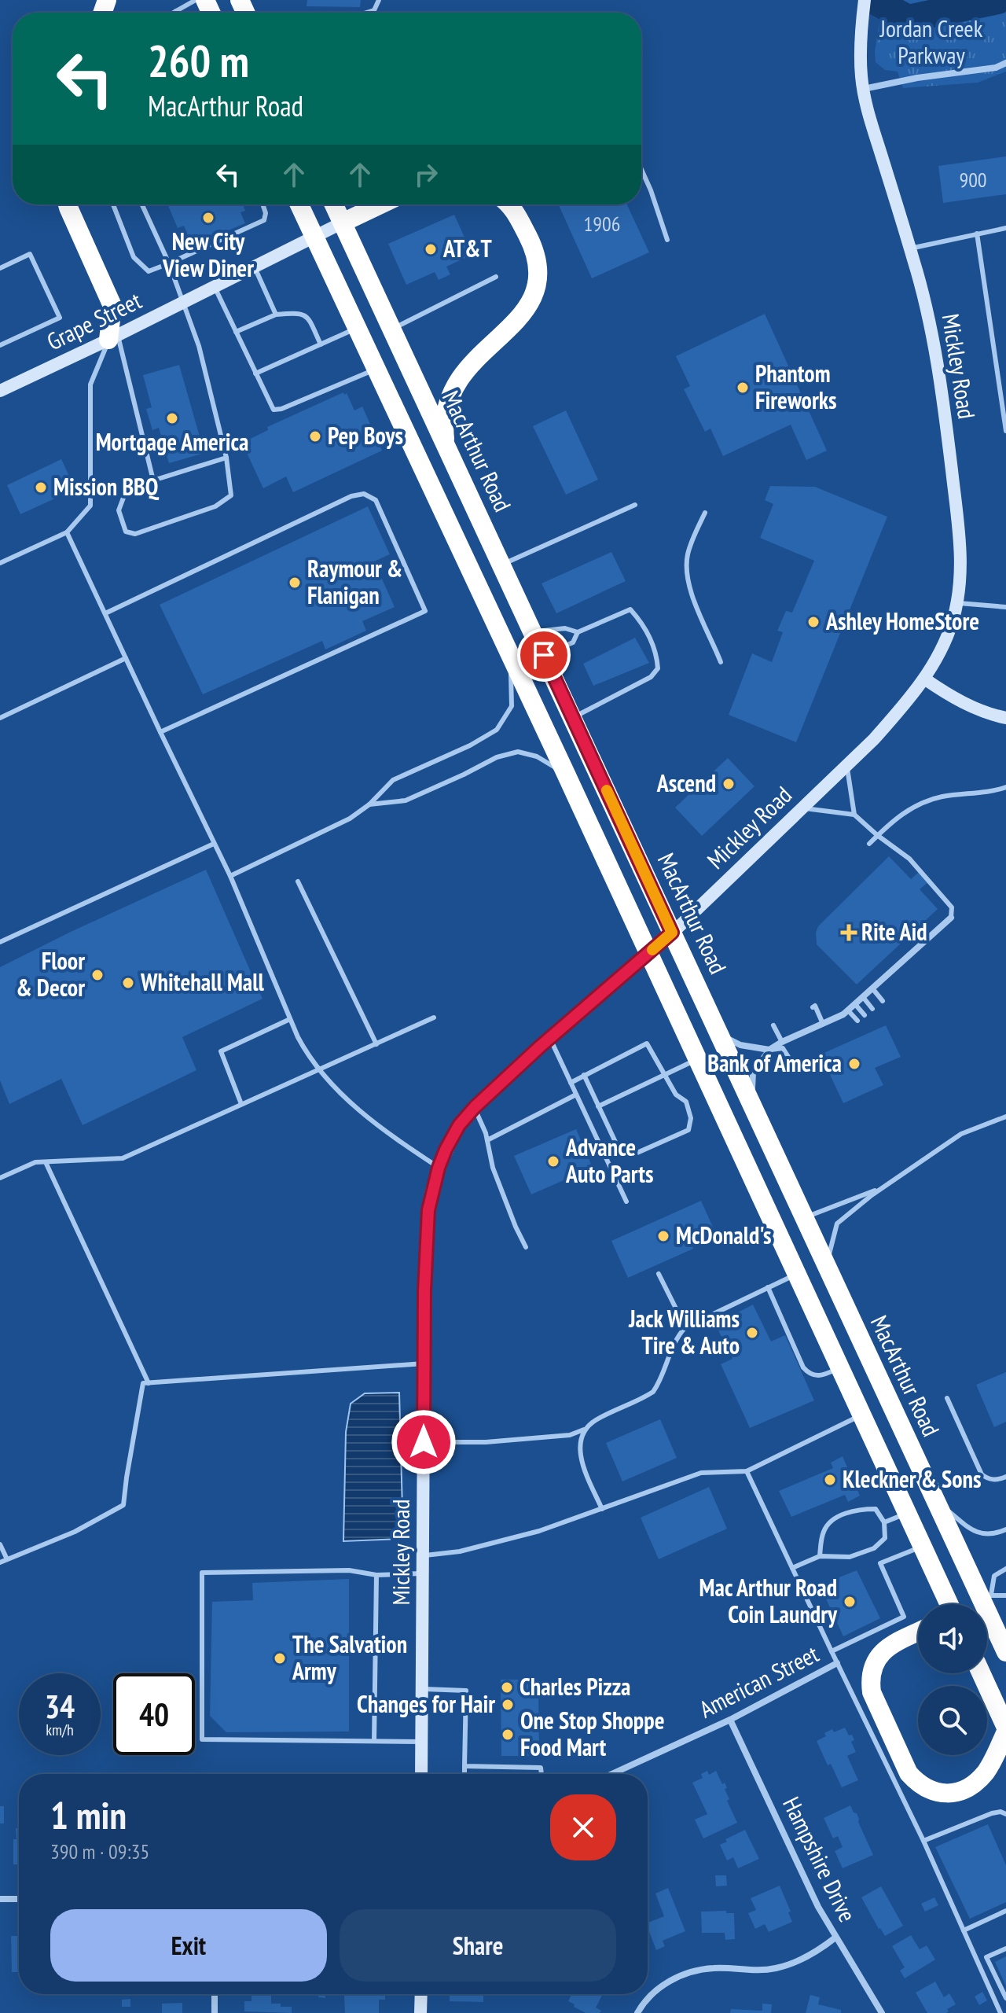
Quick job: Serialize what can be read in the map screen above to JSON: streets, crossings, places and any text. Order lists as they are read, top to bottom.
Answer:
{
  "streets": {
    "highway": ["MacArthur Road"],
    "street": [
      "Grape Street",
      "Mickley Road",
      "American Street",
      "Hampshire Drive"
    ]
  },
  "crossings": [
    ["Grape Street", "MacArthur Road"],
    ["Mickley Road", "MacArthur Road"],
    ["American Street", "Hampshire Drive"]
  ],
  "parks": ["Jordan Creek Parkway"],
  "places": {
    "other": [
      "New City View Diner",
      "AT&T",
      "Phantom Fireworks",
      "Mortgage America",
      "Pep Boys",
      "Mission BBQ",
      "Raymour & Flanigan",
      "Ashley HomeStore",
      "Ascend",
      "Floor & Decor",
      "Whitehall Mall",
      "Bank of America",
      "Advance Auto Parts",
      "McDonald's",
      "Jack Williams Tire & Auto",
      "Kleckner & Sons",
      "Mac Arthur Road Coin Laundry",
      "The Salvation Army",
      "Charles Pizza",
      "Changes for Hair",
      "One Stop Shoppe Food Mart"
    ],
    "health": ["Rite Aid"]
  },
  "house_numbers": ["900", "1906"],
  "page": {
    "turn": ["260 m", "MacArthur Road"],
    "speed": "34 km/h",
    "limit": "40",
    "heading": ["1 min", "390 m · 09:35"],
    "buttons": ["Exit", "Share"]
  }
}
